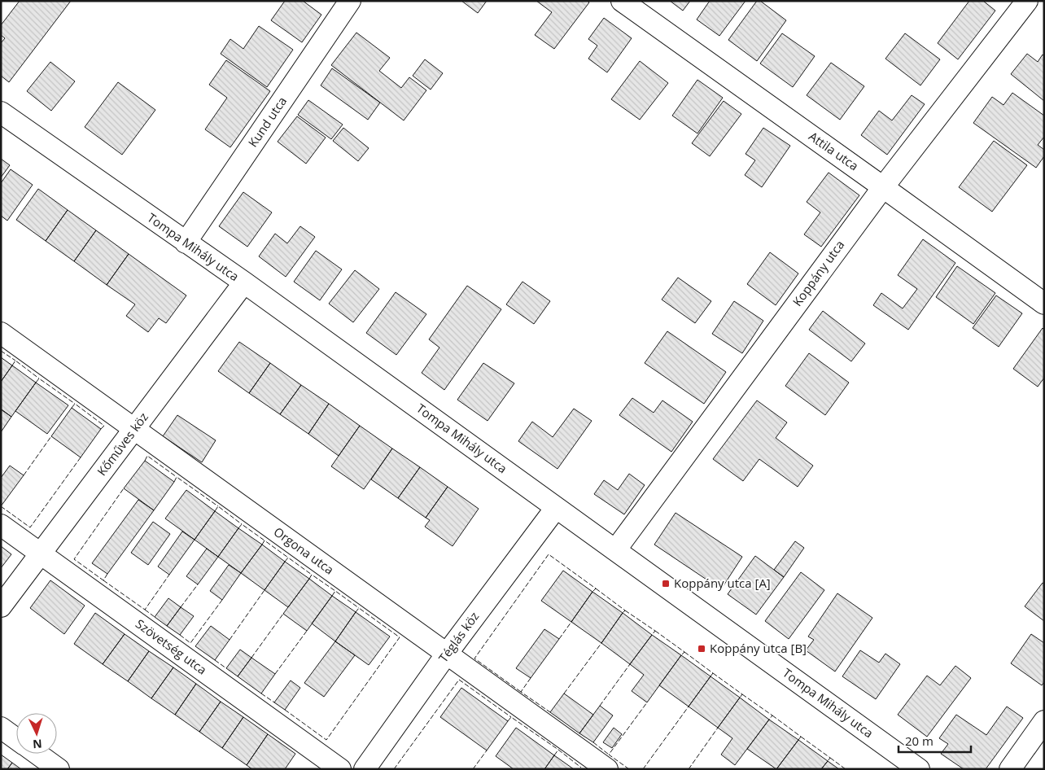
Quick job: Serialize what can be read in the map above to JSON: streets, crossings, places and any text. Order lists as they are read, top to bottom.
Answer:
{
  "streets": {
    "street": [
      "Kund utca",
      "Attila utca",
      "Tompa Mihály utca",
      "Koppány utca",
      "Kőműves köz",
      "Orgona utca",
      "Téglás köz",
      "Szövetség utca"
    ]
  },
  "crossings": [
    ["Kund utca", "Tompa Mihály utca"],
    ["Attila utca", "Koppány utca"],
    ["Tompa Mihály utca", "Koppány utca"],
    ["Tompa Mihály utca", "Kőműves köz"],
    ["Tompa Mihály utca", "Téglás köz"],
    ["Kőműves köz", "Orgona utca"],
    ["Kőműves köz", "Szövetség utca"],
    ["Orgona utca", "Téglás köz"]
  ],
  "places": {
    "transit": ["Koppány utca [A]", "Koppány utca [B]"]
  },
  "scale_bar": "20 m",
  "north": "bottom"
}
